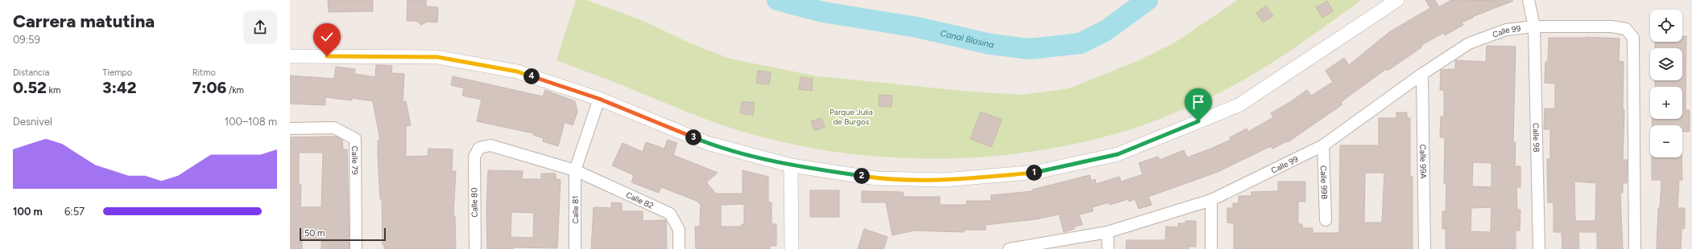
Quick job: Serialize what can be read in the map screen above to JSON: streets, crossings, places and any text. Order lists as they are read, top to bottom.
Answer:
{
  "streets": {
    "street": [
      "Calle 99",
      "Calle 98",
      "Calle 79",
      "Calle 99A",
      "Calle 99B",
      "Calle 82",
      "Calle 80",
      "Calle 81"
    ]
  },
  "crossings": [
    ["Calle 99", "Calle 98"],
    ["Calle 99", "Calle 99A"],
    ["Calle 99", "Calle 99B"],
    ["Calle 82", "Calle 80"],
    ["Calle 82", "Calle 81"]
  ],
  "water": ["Canal Blasina"],
  "parks": ["Parque Julia de Burgos"],
  "scale_bar": "50 m",
  "page": {
    "heading": ["Carrera matutina", "09:59"],
    "map_buttons": ["+", "−"],
    "stats": [
      ["Distancia", "0.52 km"],
      ["Tiempo", "3:42"],
      ["Ritmo", "7:06 /km"]
    ],
    "pins": [
      "4",
      "3",
      "1",
      "2"
    ],
    "chart": ["Desnivel", "100–108 m"],
    "list": [
      {
        "name": "100 m",
        "note": "6:57"
      }
    ],
    "scale": "50 m"
  }
}
